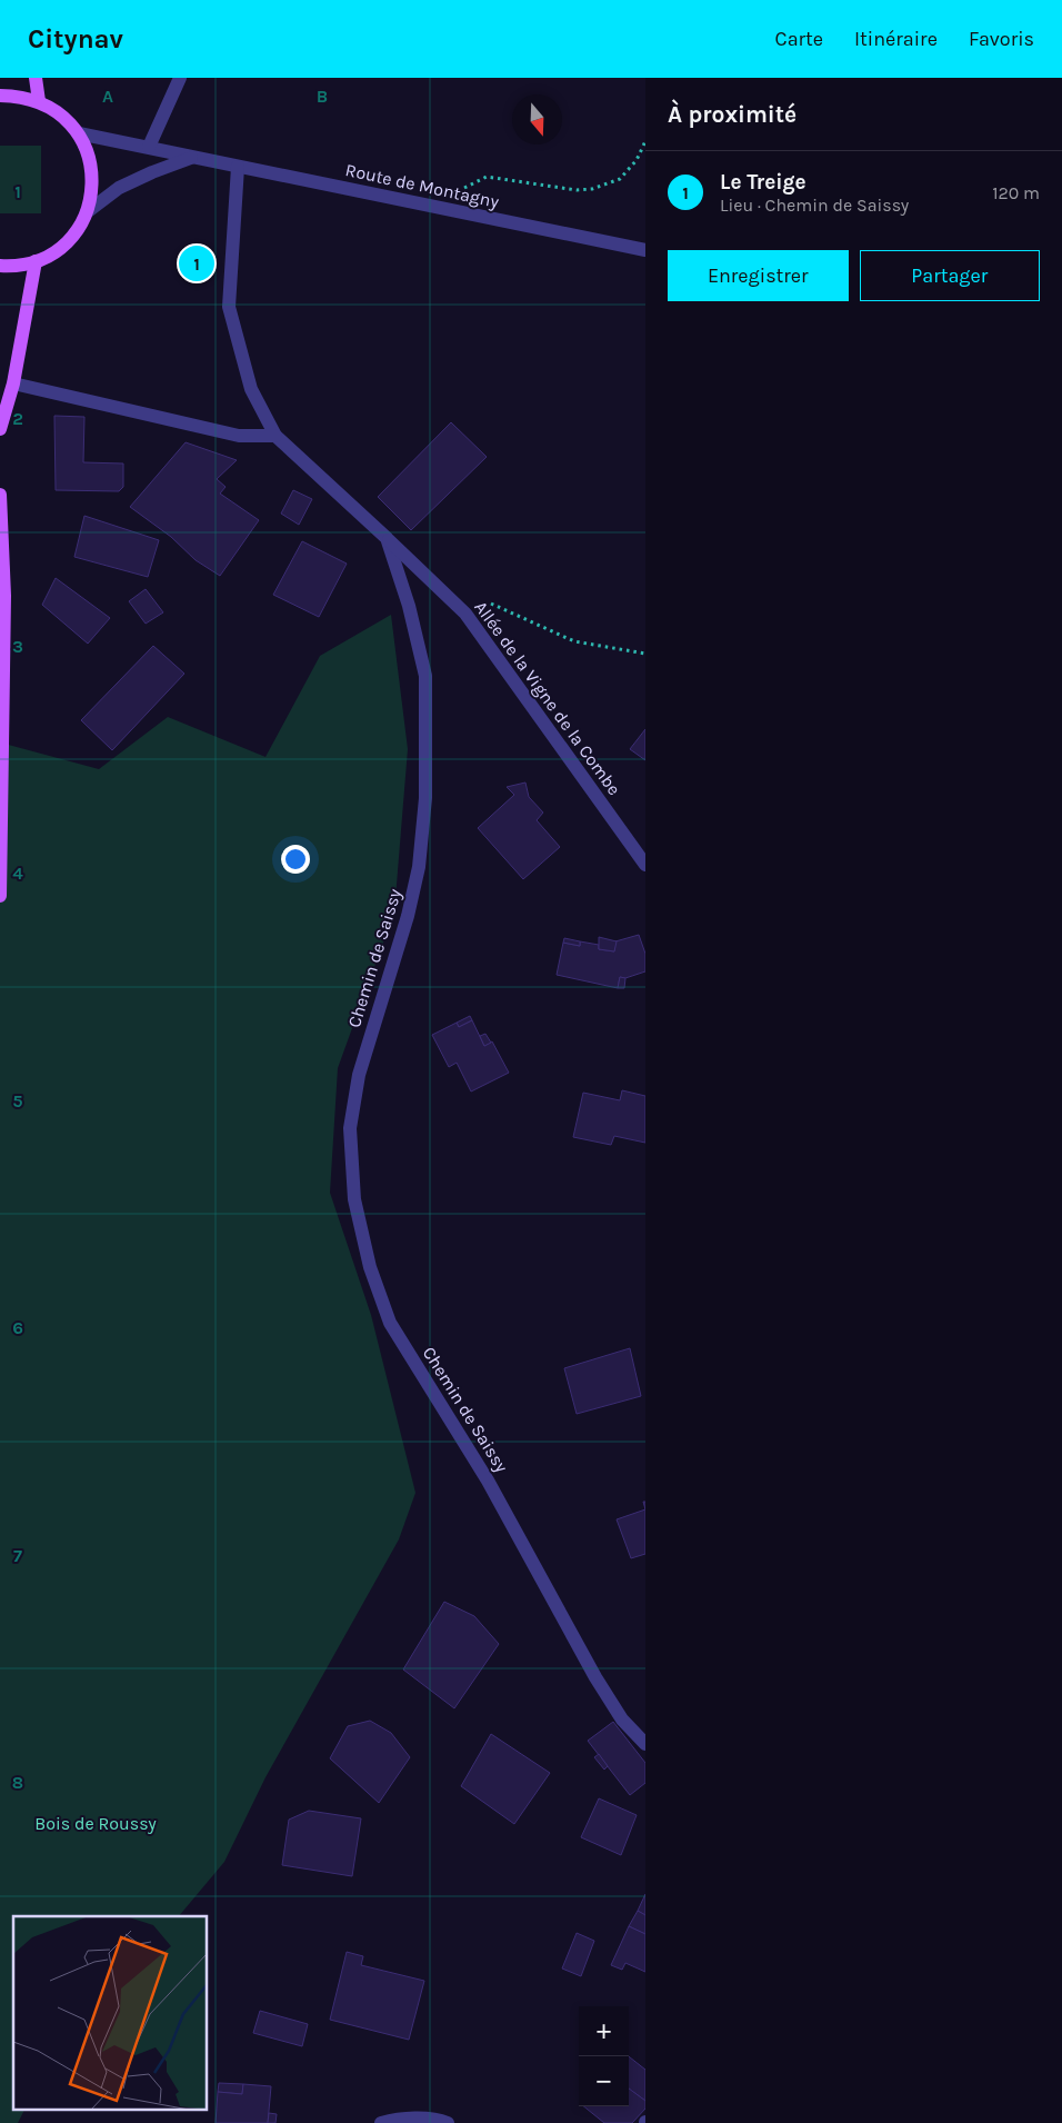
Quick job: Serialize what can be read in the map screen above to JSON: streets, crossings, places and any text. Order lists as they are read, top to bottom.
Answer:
{
  "streets": {
    "street": ["Route de Montagny", "Allée de la Vigne de la Combe", "Chemin de Saissy"]
  },
  "crossings": [
    ["Route de Montagny", "Chemin de Saissy"],
    ["Allée de la Vigne de la Combe", "Chemin de Saissy"]
  ],
  "parks": ["Bois de Roussy"],
  "north": "bottom",
  "page": {
    "header": "Citynav",
    "nav": ["Carte", "Itinéraire", "Favoris"],
    "heading": "À proximité",
    "list": [
      {
        "mark": "1",
        "name": "Le Treige",
        "note": "Lieu · Chemin de Saissy",
        "value": "120 m"
      }
    ],
    "buttons": ["Enregistrer", "Partager"],
    "pins": "1",
    "map_buttons": ["+", "−"]
  },
  "grid": {
    "columns": ["A", "B"],
    "rows": [
      "1",
      "2",
      "3",
      "4",
      "5",
      "6",
      "7",
      "8"
    ]
  }
}
